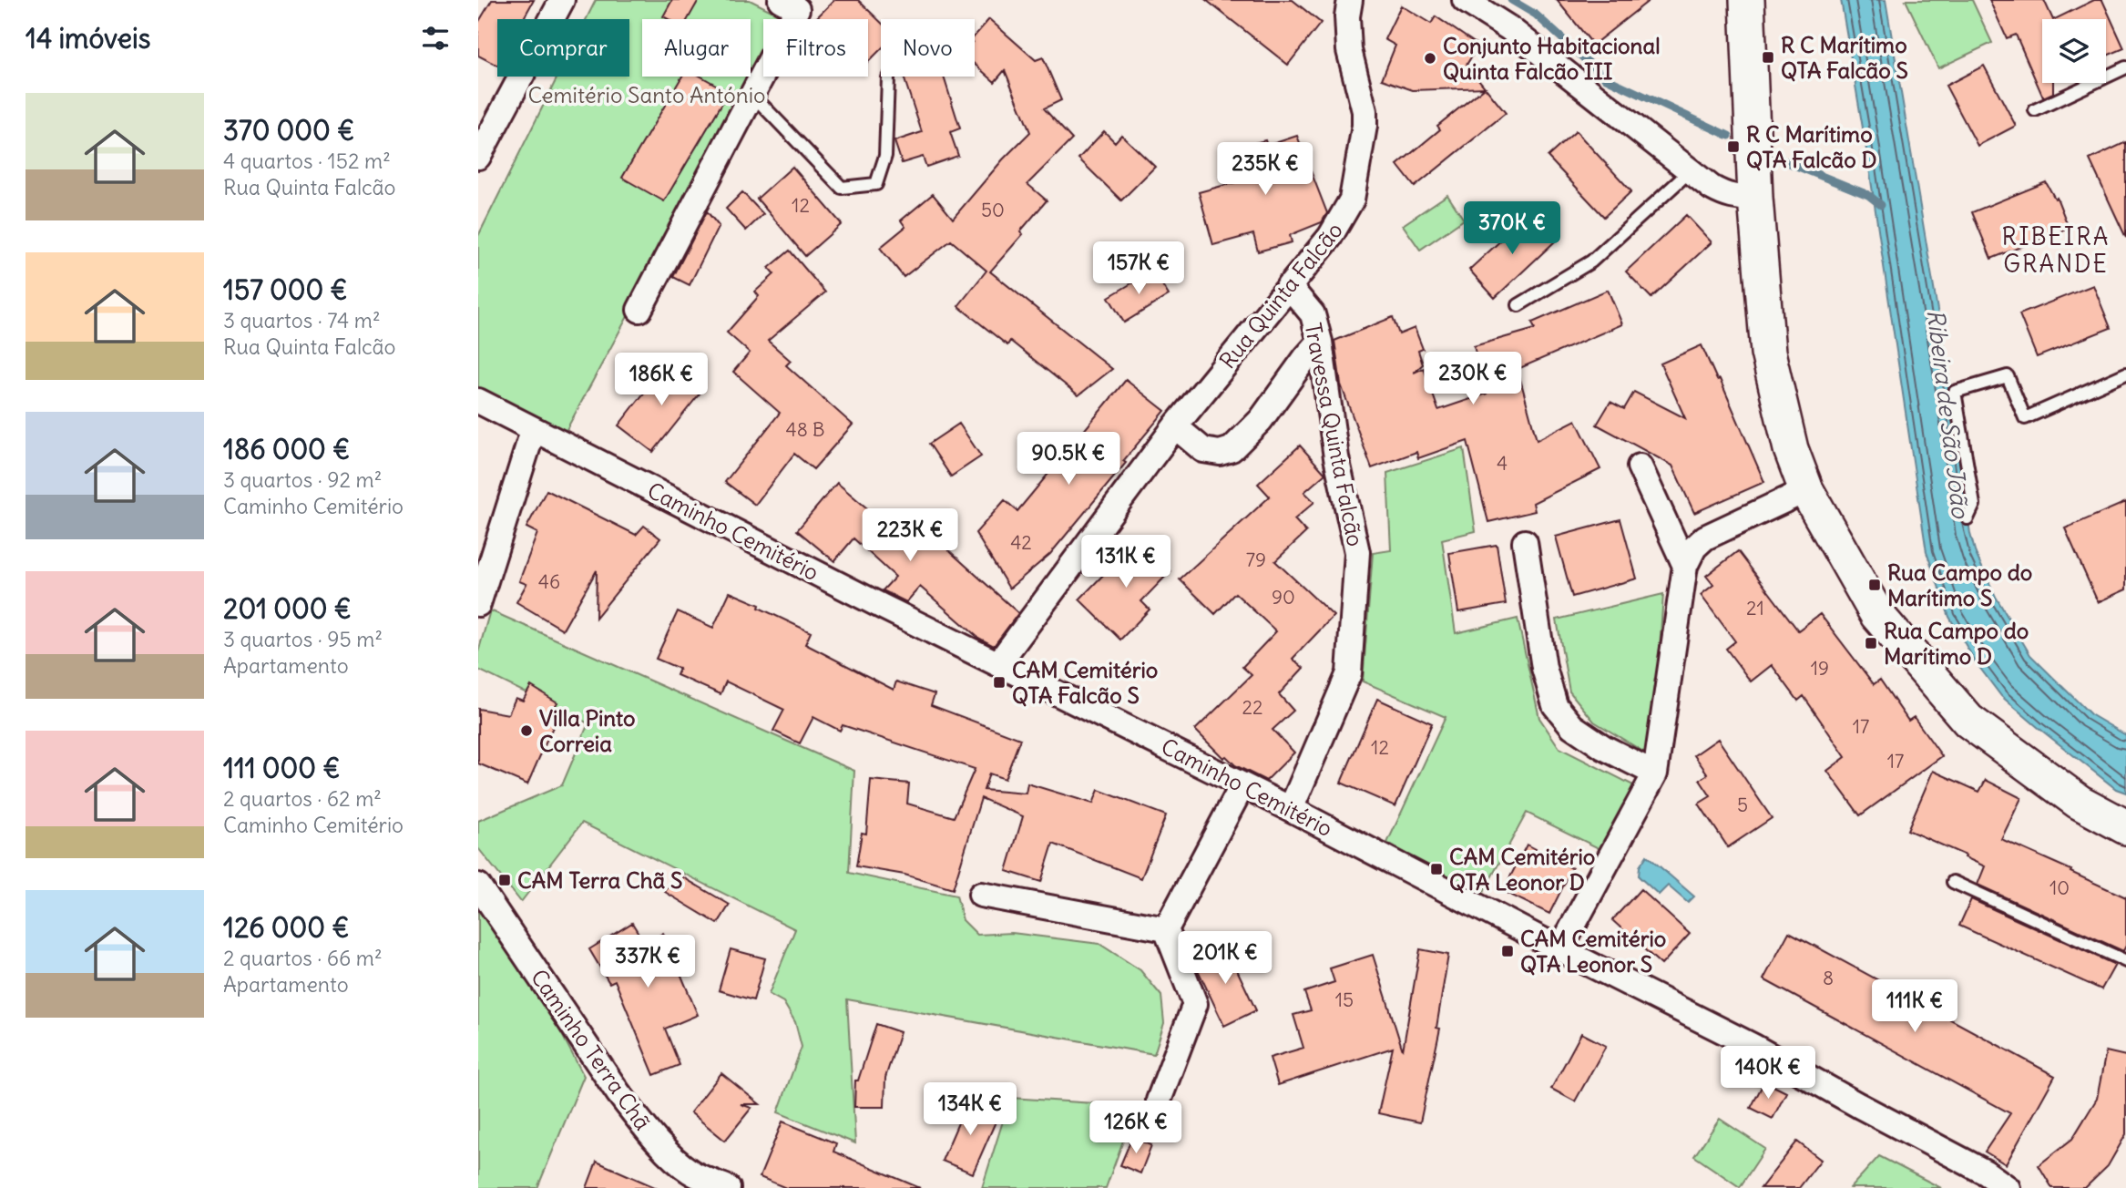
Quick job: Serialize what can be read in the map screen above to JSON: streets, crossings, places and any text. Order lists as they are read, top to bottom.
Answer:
{
  "streets": {
    "street": [
      "Rua Quinta Falcão",
      "Travessa Quinta Falcão",
      "Caminho Cemitério",
      "Caminho Terra Chã"
    ]
  },
  "crossings": [
    ["Rua Quinta Falcão", "Travessa Quinta Falcão"],
    ["Rua Quinta Falcão", "Caminho Cemitério"],
    ["Travessa Quinta Falcão", "Caminho Cemitério"]
  ],
  "districts": ["RIBEIRA GRANDE"],
  "water": ["Ribeira de São João"],
  "parks": ["Cemitério Santo António"],
  "places": {
    "transit": [
      "R C Marítimo QTA Falcão S",
      "R C Marítimo QTA Falcão D",
      "Rua Campo do Marítimo S",
      "Rua Campo do Marítimo D",
      "CAM Cemitério QTA Falcão S",
      "CAM Cemitério QTA Leonor D",
      "CAM Terra Chã S",
      "CAM Cemitério QTA Leonor S"
    ],
    "other": ["Conjunto Habitacional Quinta Falcão III", "Villa Pinto Correia"]
  },
  "house_numbers": [
    "12",
    "50",
    "48 B",
    "4",
    "42",
    "79",
    "46",
    "90",
    "21",
    "19",
    "22",
    "17",
    "12",
    "17",
    "5",
    "10",
    "8",
    "15"
  ],
  "page": {
    "heading": "14 imóveis",
    "chip": [
      "Comprar",
      "Alugar",
      "Filtros",
      "Novo"
    ],
    "list": [
      {
        "name": "370 000 €",
        "note": "4 quartos · 152 m² · Rua Quinta Falcão"
      },
      {
        "name": "157 000 €",
        "note": "3 quartos · 74 m² · Rua Quinta Falcão"
      },
      {
        "name": "186 000 €",
        "note": "3 quartos · 92 m² · Caminho Cemitério"
      },
      {
        "name": "201 000 €",
        "note": "3 quartos · 95 m² · Apartamento"
      },
      {
        "name": "111 000 €",
        "note": "2 quartos · 62 m² · Caminho Cemitério"
      },
      {
        "name": "126 000 €",
        "note": "2 quartos · 66 m² · Apartamento"
      }
    ],
    "price": [
      "235K €",
      "370K €",
      "157K €",
      "230K €",
      "186K €",
      "90.5K €",
      "223K €",
      "131K €",
      "201K €",
      "337K €",
      "111K €",
      "140K €",
      "134K €",
      "126K €"
    ]
  }
}
